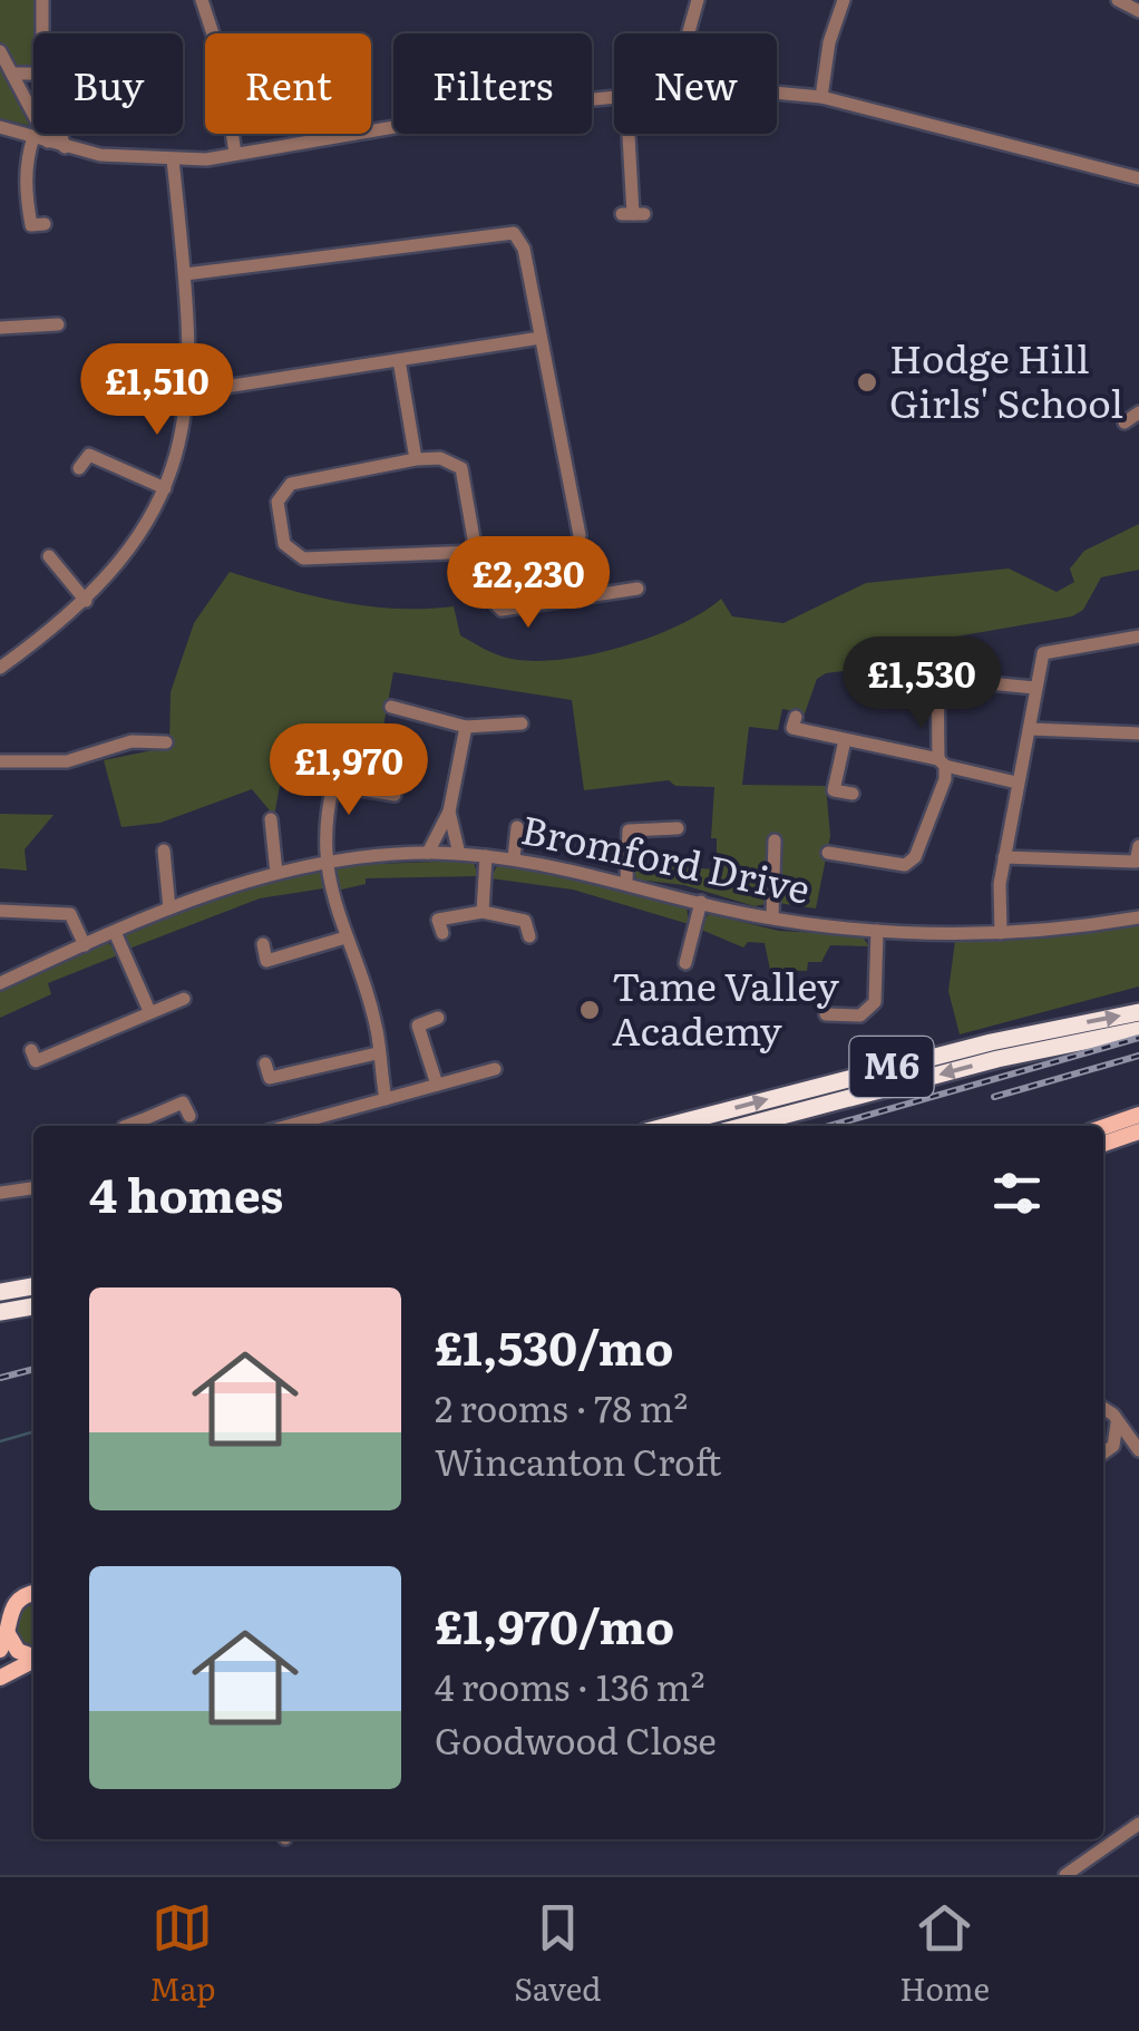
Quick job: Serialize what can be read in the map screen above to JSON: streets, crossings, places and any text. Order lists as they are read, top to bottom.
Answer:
{
  "streets": {
    "highway": ["M6"],
    "street": ["Bromford Drive"]
  },
  "places": ["Hodge Hill Girls' School", "Tame Valley Academy"],
  "page": {
    "chip": [
      "Buy",
      "Rent",
      "Filters",
      "New"
    ],
    "price": [
      "£1,510",
      "£2,230",
      "£1,530",
      "£1,970"
    ],
    "heading": "4 homes",
    "list": [
      {
        "name": "£1,530/mo",
        "note": "2 rooms · 78 m² · Wincanton Croft"
      },
      {
        "name": "£1,970/mo",
        "note": "4 rooms · 136 m² · Goodwood Close"
      }
    ],
    "tabs": ["Map", "Saved", "Home"]
  }
}
